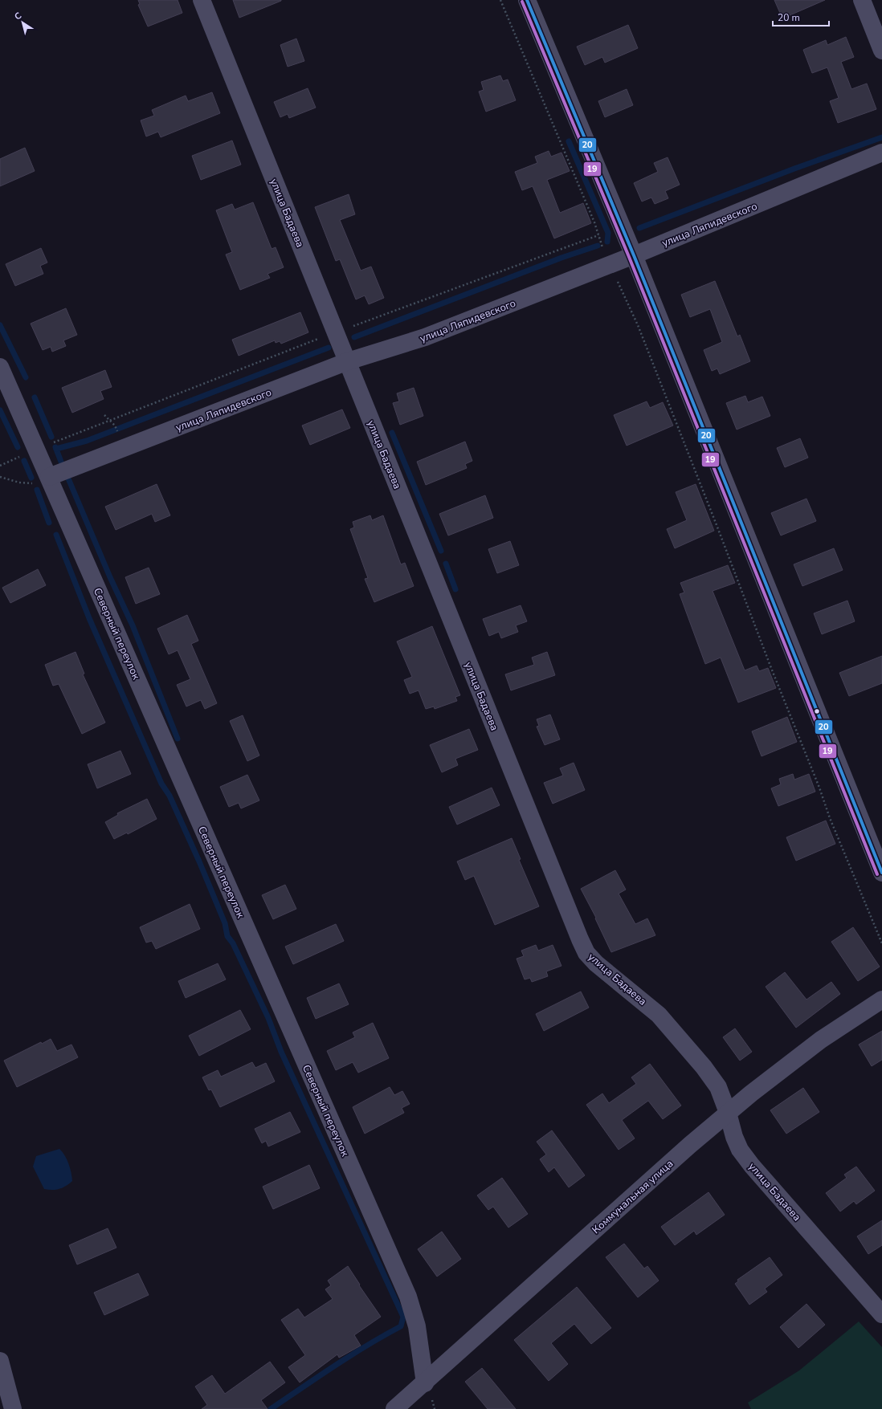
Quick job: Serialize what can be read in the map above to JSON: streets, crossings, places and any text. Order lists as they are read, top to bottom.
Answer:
{
  "streets": {
    "street": [
      "улица Бадаева",
      "улица Ляпидевского",
      "Северный переулок",
      "Коммунальная улица"
    ]
  },
  "crossings": [
    ["улица Бадаева", "улица Ляпидевского"],
    ["улица Бадаева", "Коммунальная улица"],
    ["улица Ляпидевского", "Северный переулок"],
    ["Северный переулок", "Коммунальная улица"]
  ],
  "lines": ["transit line 20", "transit line 19"],
  "scale_bar": "20 m",
  "north": "top left"
}
